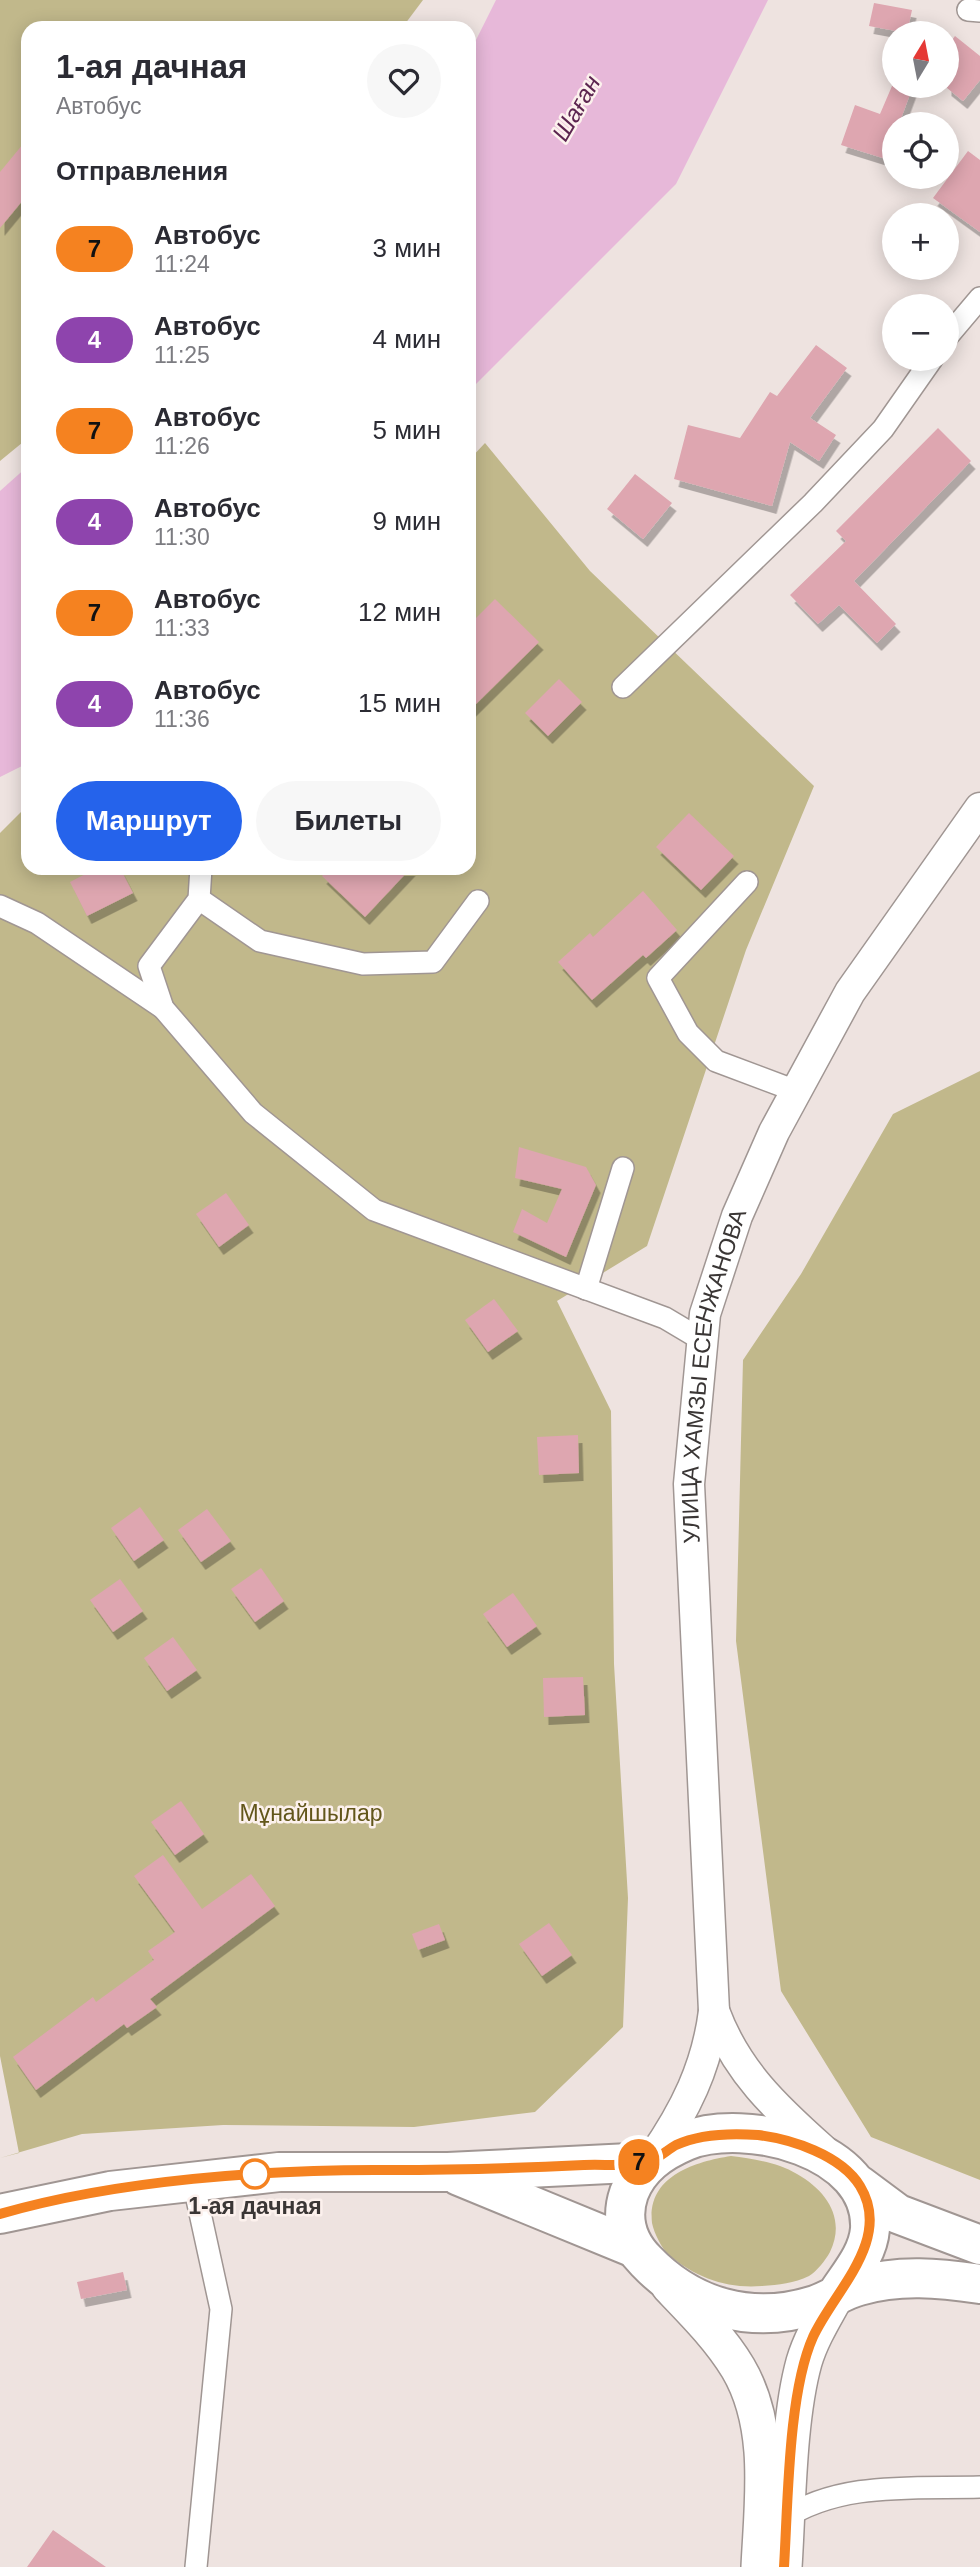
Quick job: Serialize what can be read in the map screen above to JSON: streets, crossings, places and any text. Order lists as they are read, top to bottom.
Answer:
{
  "streets": {
    "street": ["УЛИЦА ХАМЗЫ ЕСЕНЖАНОВА"]
  },
  "water": ["Шаған"],
  "parks": ["Мұнайшылар"],
  "places": ["1-ая дачная"],
  "lines": ["bus line 7"],
  "north": "top",
  "page": {
    "on_map": "7",
    "map_buttons": ["+", "−"],
    "heading": [
      ["1-ая дачная", "Автобус"],
      "Отправления"
    ],
    "list": [
      {
        "mark": "7",
        "name": "Автобус",
        "note": "11:24",
        "value": "3 мин"
      },
      {
        "mark": "4",
        "name": "Автобус",
        "note": "11:25",
        "value": "4 мин"
      },
      {
        "mark": "7",
        "name": "Автобус",
        "note": "11:26",
        "value": "5 мин"
      },
      {
        "mark": "4",
        "name": "Автобус",
        "note": "11:30",
        "value": "9 мин"
      },
      {
        "mark": "7",
        "name": "Автобус",
        "note": "11:33",
        "value": "12 мин"
      },
      {
        "mark": "4",
        "name": "Автобус",
        "note": "11:36",
        "value": "15 мин"
      }
    ],
    "buttons": ["Маршрут", "Билеты"]
  }
}
